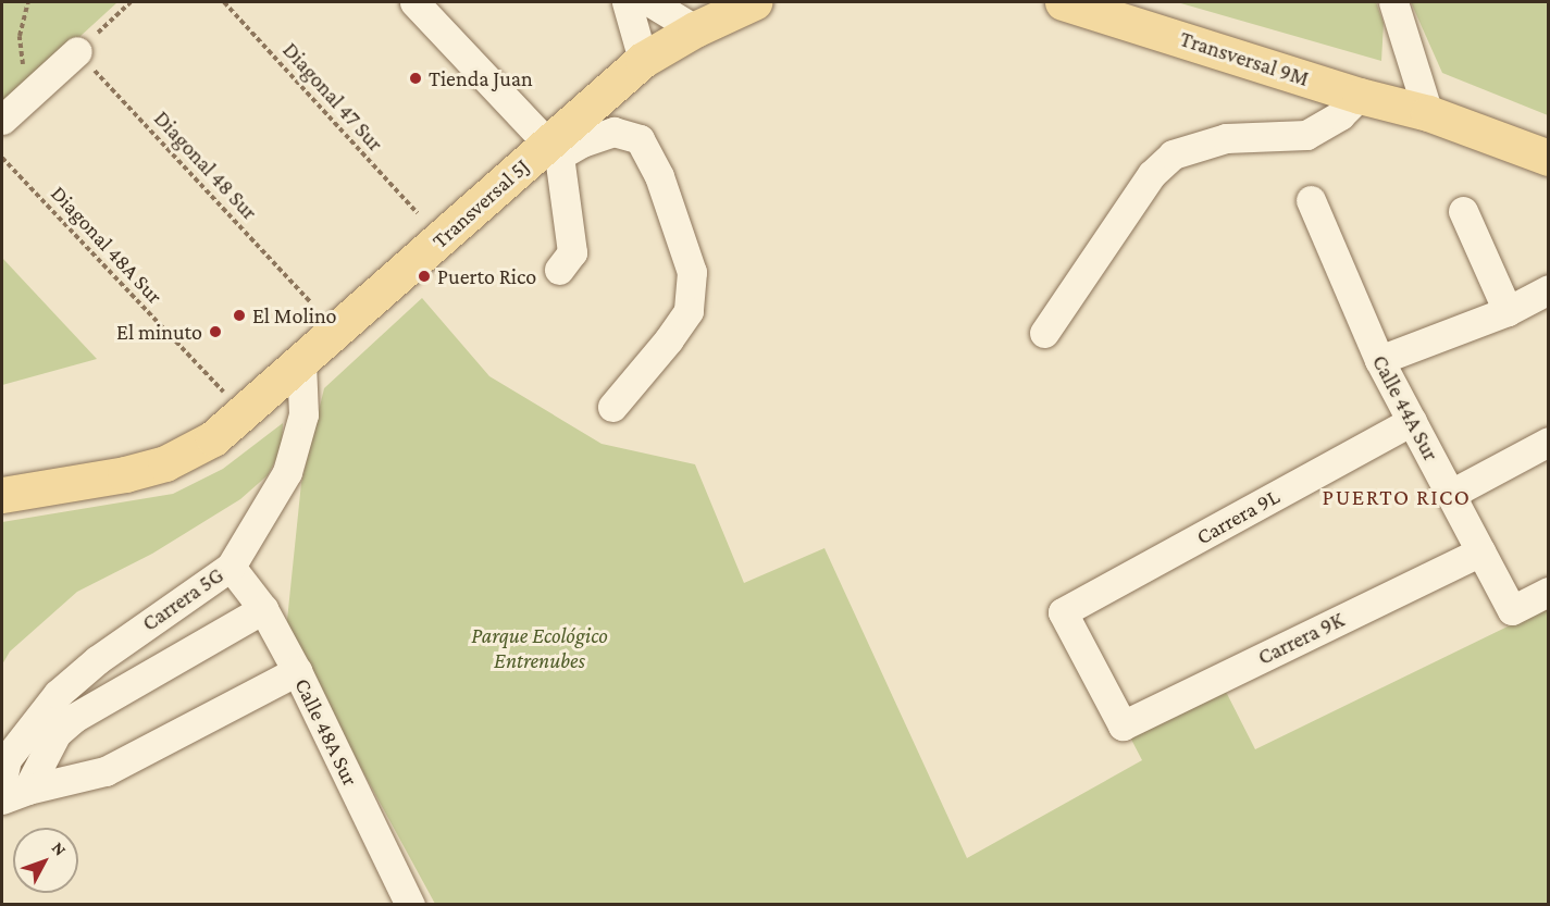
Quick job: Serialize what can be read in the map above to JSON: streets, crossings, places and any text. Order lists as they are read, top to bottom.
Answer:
{
  "streets": {
    "main road": ["Transversal 9M", "Transversal 5J"],
    "street": [
      "Calle 44A Sur",
      "Carrera 9L",
      "Carrera 5G",
      "Carrera 9K",
      "Calle 48A Sur"
    ],
    "path": ["Diagonal 47 Sur", "Diagonal 48 Sur", "Diagonal 48A Sur"]
  },
  "crossings": [
    ["Transversal 5J", "Carrera 5G"],
    ["Calle 44A Sur", "Carrera 9L"],
    ["Calle 44A Sur", "Carrera 9K"],
    ["Carrera 9L", "Carrera 9K"],
    ["Carrera 5G", "Calle 48A Sur"]
  ],
  "districts": ["PUERTO RICO"],
  "parks": ["Parque Ecológico Entrenubes"],
  "places": [
    "Tienda Juan",
    "Puerto Rico",
    "El Molino",
    "El minuto"
  ],
  "north": "top right"
}
